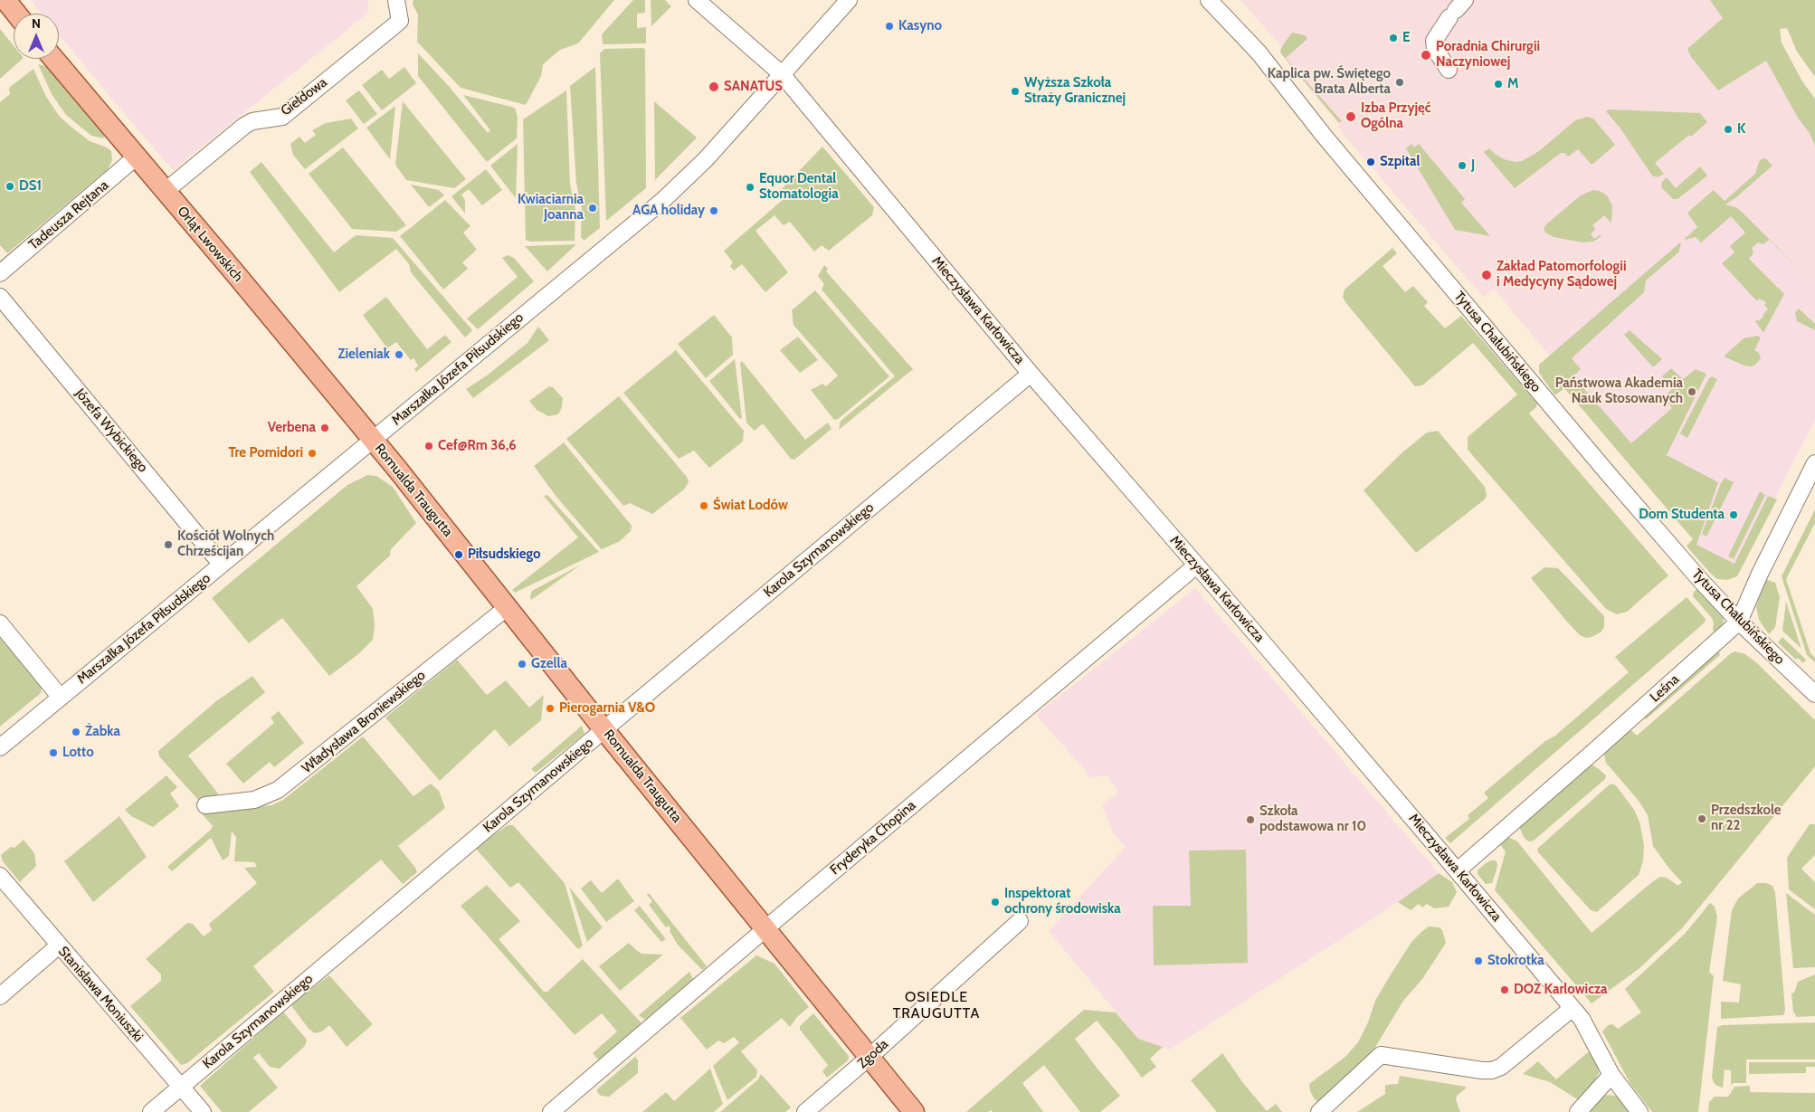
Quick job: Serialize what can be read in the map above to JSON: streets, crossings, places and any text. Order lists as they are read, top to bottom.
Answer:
{
  "streets": {
    "main road": ["Orląt Lwowskich", "Romualda Traugutta"],
    "street": [
      "Giełdowa",
      "Tadeusza Rejtana",
      "Mieczysława Karłowicza",
      "Tytusa Chałubińskiego",
      "Marszałka Józefa Piłsudskiego",
      "Józefa Wybickiego",
      "Karola Szymanowskiego",
      "Leśna",
      "Władysława Broniewskiego",
      "Fryderyka Chopina",
      "Stanisława Moniuszki",
      "Zgoda"
    ]
  },
  "crossings": [
    ["Giełdowa", "Orląt Lwowskich"],
    ["Tadeusza Rejtana", "Orląt Lwowskich"],
    ["Orląt Lwowskich", "Marszałka Józefa Piłsudskiego"],
    ["Orląt Lwowskich", "Romualda Traugutta"],
    ["Mieczysława Karłowicza", "Marszałka Józefa Piłsudskiego"],
    ["Mieczysława Karłowicza", "Karola Szymanowskiego"],
    ["Mieczysława Karłowicza", "Leśna"],
    ["Mieczysława Karłowicza", "Fryderyka Chopina"],
    ["Tytusa Chałubińskiego", "Leśna"],
    ["Marszałka Józefa Piłsudskiego", "Józefa Wybickiego"],
    ["Marszałka Józefa Piłsudskiego", "Romualda Traugutta"],
    ["Romualda Traugutta", "Karola Szymanowskiego"],
    ["Romualda Traugutta", "Władysława Broniewskiego"],
    ["Romualda Traugutta", "Fryderyka Chopina"],
    ["Romualda Traugutta", "Zgoda"],
    ["Karola Szymanowskiego", "Stanisława Moniuszki"]
  ],
  "districts": ["OSIEDLE TRAUGUTTA"],
  "places": [
    "Kasyno",
    "E",
    "Poradnia Chirurgii Naczyniowej",
    "Kaplica pw. Świętego Brata Alberta",
    "M",
    "SANATUS",
    "Wyższa Szkoła Straży Granicznej",
    "Izba Przyjęć Ogólna",
    "K",
    "Szpital",
    "J",
    "DS1",
    "Equor Dental Stomatologia",
    "Kwiaciarnia Joanna",
    "AGA holiday",
    "Zakład Patomorfologii i Medycyny Sądowej",
    "Zieleniak",
    "Państwowa Akademia Nauk Stosowanych",
    "Verbena",
    "Cef@Rm 36,6",
    "Tre Pomidori",
    "Świat Lodów",
    "Dom Studenta",
    "Kościół Wolnych Chrześcijan",
    "Piłsudskiego",
    "Gzella",
    "Pierogarnia V&O",
    "Żabka",
    "Lotto",
    "Przedszkole nr 22",
    "Szkoła podstawowa nr 10",
    "Inspektorat ochrony środowiska",
    "Stokrotka",
    "DOZ Karlowicza"
  ],
  "north": "top"
}
